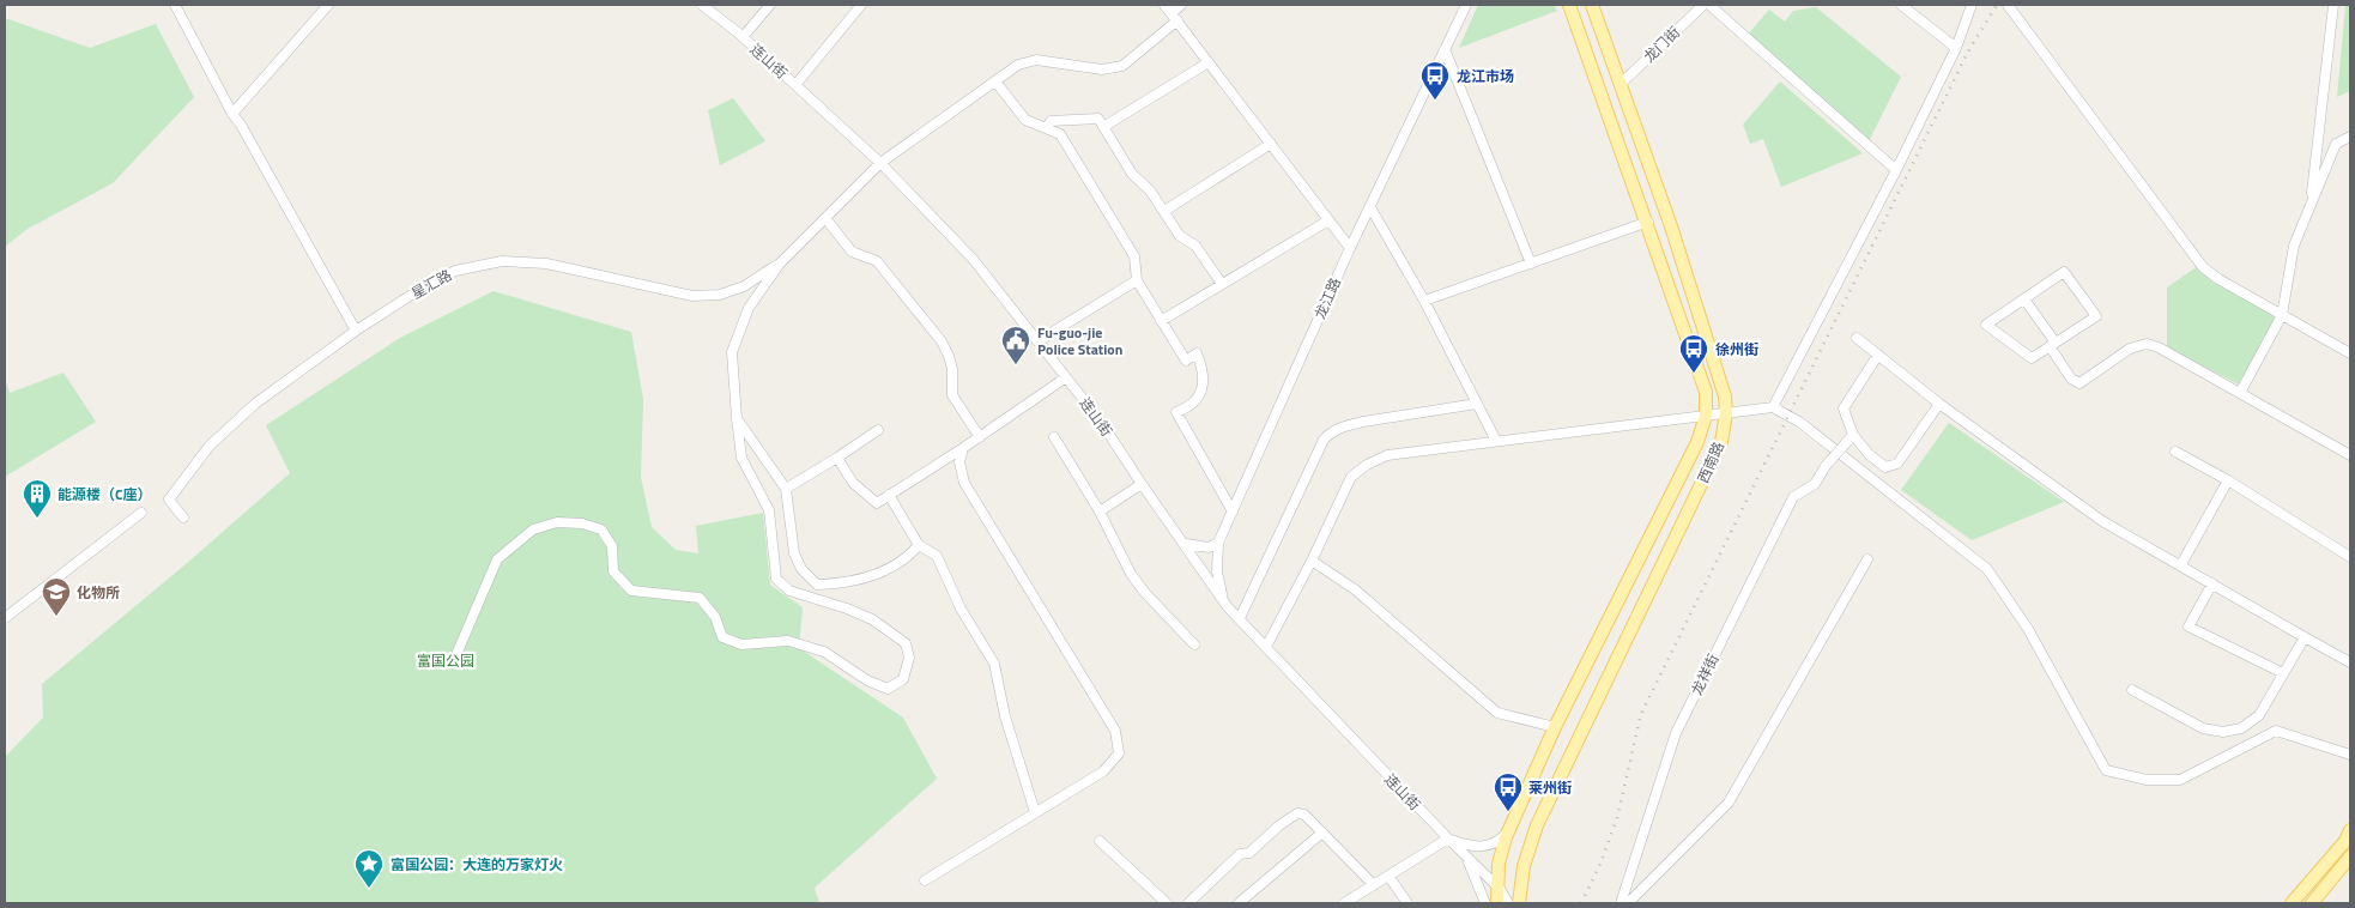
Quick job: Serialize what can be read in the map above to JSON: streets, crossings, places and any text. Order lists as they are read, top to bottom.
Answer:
{
  "streets": {
    "main road": ["西南路"],
    "street": [
      "龙门街",
      "连山街",
      "星汇路",
      "龙江路",
      "龙祥街"
    ]
  },
  "crossings": [
    ["龙门街", "西南路"],
    ["连山街", "龙江路"]
  ],
  "parks": ["富国公园"],
  "places": {
    "bus stop": ["龙江市场", "徐州街", "莱州街"],
    "public building": ["Fu-guo-jie Police Station"],
    "building": ["能源楼（C座）"],
    "school or university": ["化物所"],
    "place": ["富国公园：大连的万家灯火"]
  }
}
